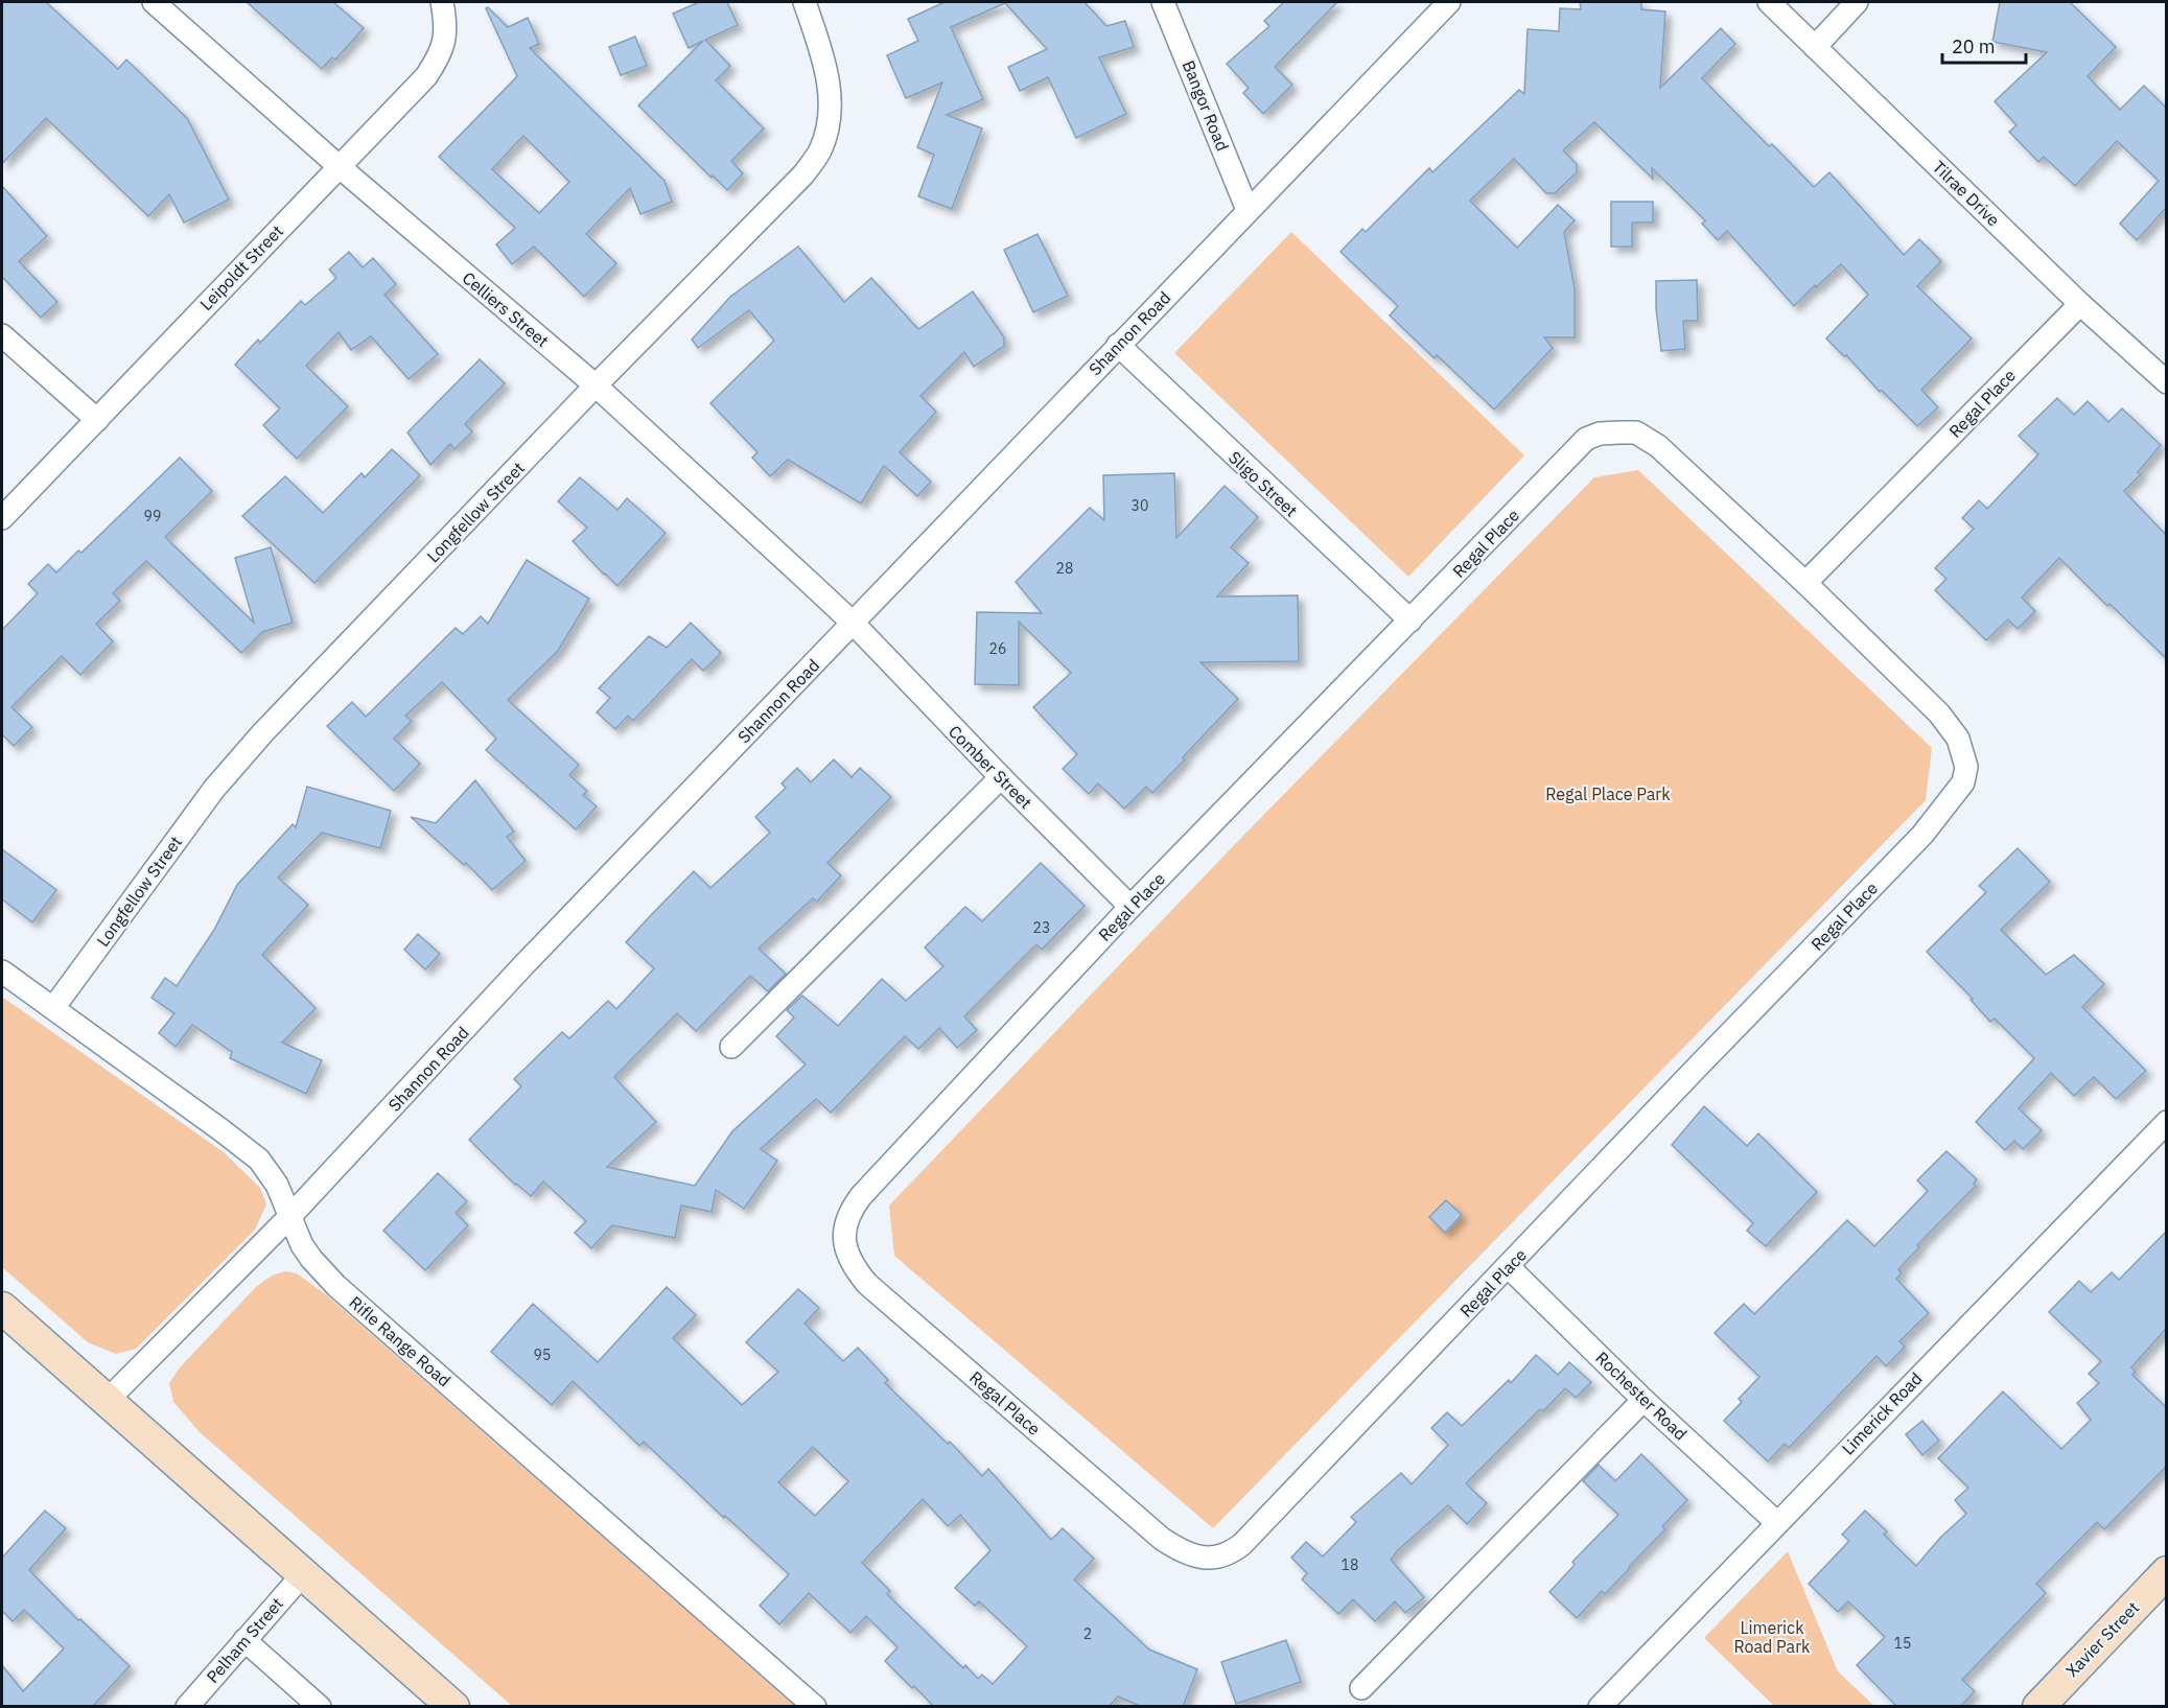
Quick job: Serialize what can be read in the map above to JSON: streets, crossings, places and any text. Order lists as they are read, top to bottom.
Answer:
{
  "streets": {
    "main road": ["Xavier Street"],
    "street": [
      "Bangor Road",
      "Tilrae Drive",
      "Leipoldt Street",
      "Celliers Street",
      "Shannon Road",
      "Regal Place",
      "Sligo Street",
      "Longfellow Street",
      "Comber Street",
      "Rifle Range Road",
      "Rochester Road",
      "Limerick Road",
      "Pelham Street"
    ]
  },
  "crossings": [
    ["Bangor Road", "Shannon Road"],
    ["Tilrae Drive", "Regal Place"],
    ["Leipoldt Street", "Celliers Street"],
    ["Celliers Street", "Shannon Road"],
    ["Celliers Street", "Longfellow Street"],
    ["Celliers Street", "Comber Street"],
    ["Shannon Road", "Sligo Street"],
    ["Shannon Road", "Comber Street"],
    ["Shannon Road", "Rifle Range Road"],
    ["Regal Place", "Sligo Street"],
    ["Regal Place", "Comber Street"],
    ["Regal Place", "Rochester Road"],
    ["Longfellow Street", "Rifle Range Road"],
    ["Rochester Road", "Limerick Road"]
  ],
  "parks": ["Regal Place Park", "Limerick Road Park"],
  "house_numbers": [
    "30",
    "99",
    "28",
    "26",
    "23",
    "95",
    "18",
    "2",
    "15"
  ],
  "scale_bar": "20 m"
}
